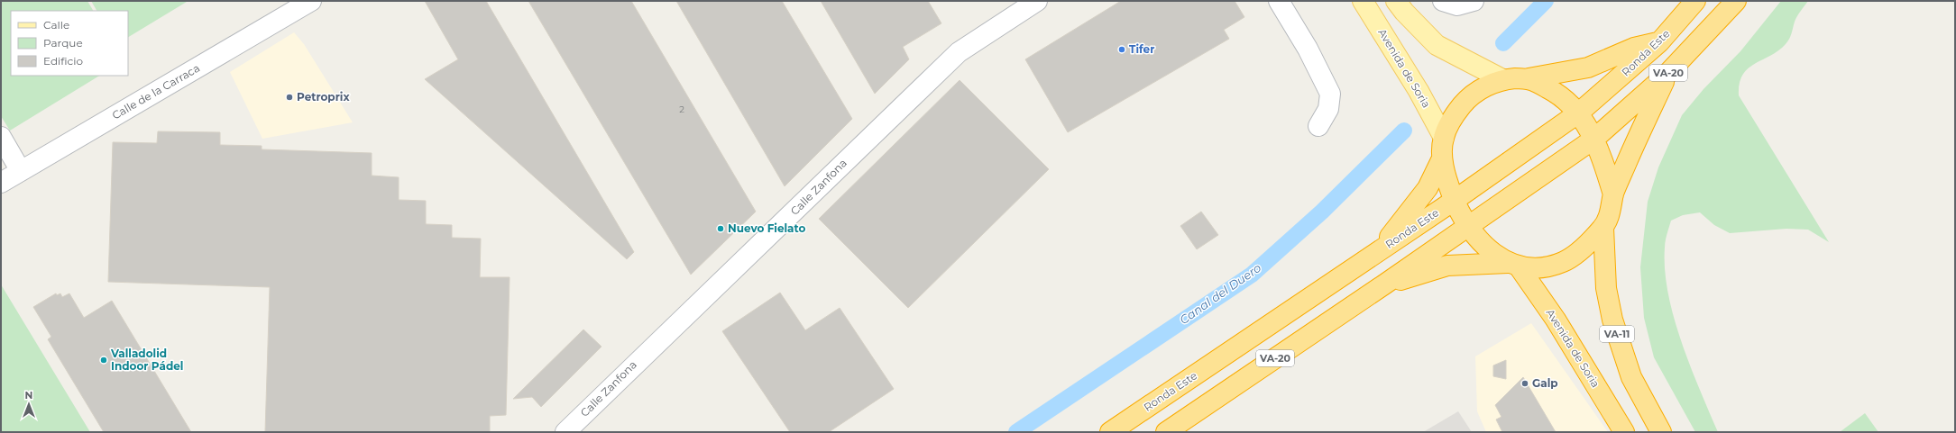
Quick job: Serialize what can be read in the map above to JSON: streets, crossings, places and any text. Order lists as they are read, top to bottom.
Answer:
{
  "streets": {
    "highway": [
      "Ronda Este",
      "Avenida de Soria",
      "VA-20",
      "VA-11"
    ],
    "street": ["Calle de la Carraca", "Calle Zanfona"]
  },
  "crossings": [
    ["Ronda Este", "VA-11"],
    ["Avenida de Soria", "VA-11"],
    ["VA-20", "VA-11"]
  ],
  "water": ["Canal del Duero"],
  "places": [
    "Tifer",
    "Petroprix",
    "Nuevo Fielato",
    "Valladolid Indoor Pádel",
    "Galp"
  ],
  "house_numbers": ["2"],
  "legend": ["Calle", "Parque", "Edificio"],
  "north": "top"
}
